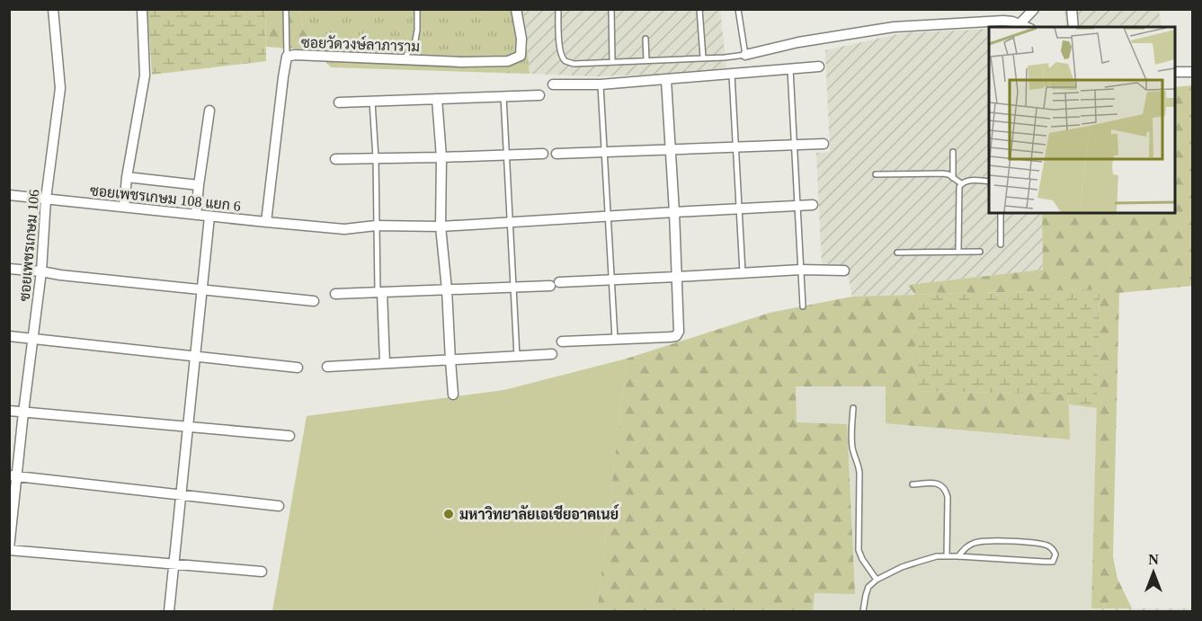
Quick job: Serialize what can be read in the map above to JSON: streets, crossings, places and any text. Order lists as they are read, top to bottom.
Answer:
{
  "streets": {
    "street": ["ซอยวัดวงษ์ลาภาราม", "ซอยเพชรเกษม 108 แยก 6", "ซอยเพชรเกษม 106"]
  },
  "crossings": [
    ["ซอยวัดวงษ์ลาภาราม", "ซอยเพชรเกษม 108 แยก 6"],
    ["ซอยเพชรเกษม 108 แยก 6", "ซอยเพชรเกษม 106"]
  ],
  "places": ["มหาวิทยาลัยเอเชียอาคเนย์"],
  "north": "top"
}
